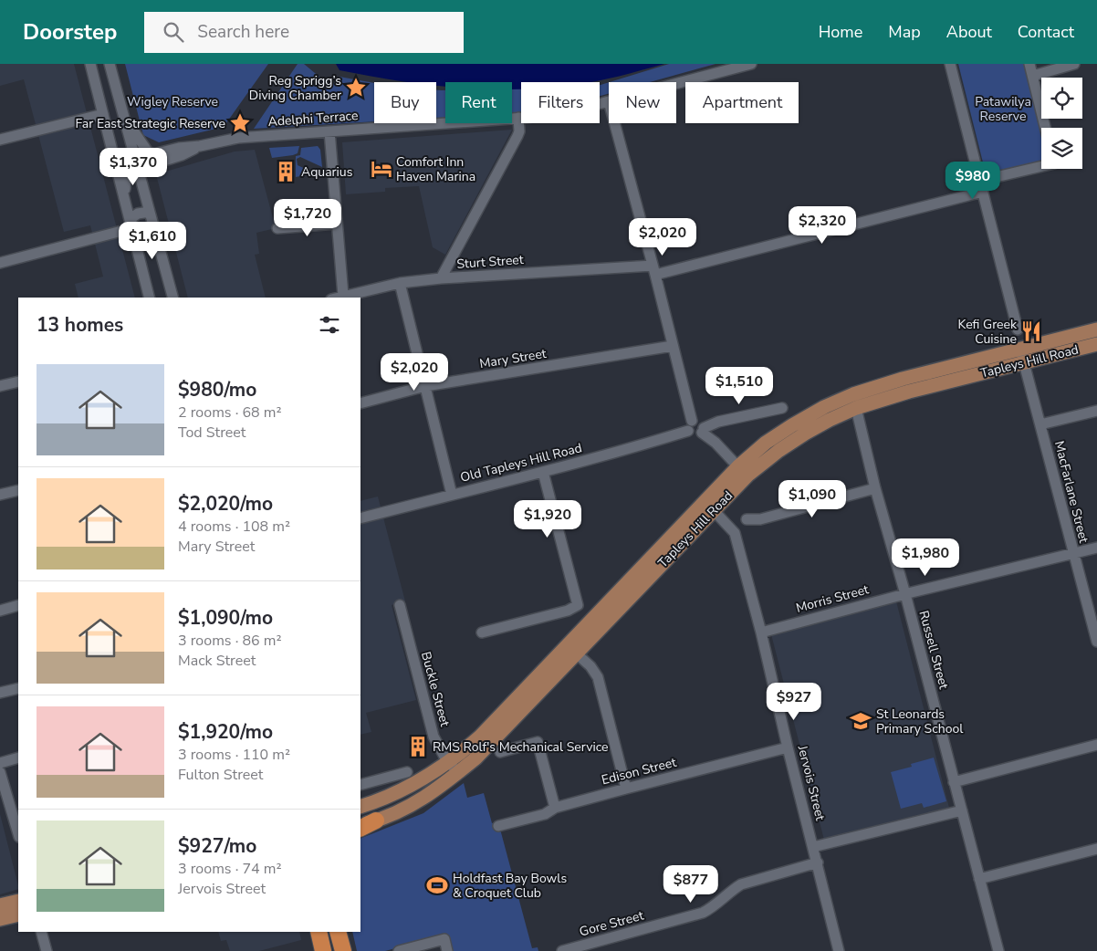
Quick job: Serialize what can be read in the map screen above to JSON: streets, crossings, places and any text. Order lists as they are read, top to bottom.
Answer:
{
  "streets": {
    "main road": ["Tapleys Hill Road"],
    "street": [
      "Adelphi Terrace",
      "Sturt Street",
      "Mary Street",
      "Old Tapleys Hill Road",
      "MacFarlane Street",
      "Morris Street",
      "Russell Street",
      "Buckle Street",
      "Edison Street",
      "Jervois Street",
      "Gore Street"
    ]
  },
  "crossings": [
    ["Tapleys Hill Road", "MacFarlane Street"],
    ["Tapleys Hill Road", "Russell Street"],
    ["Tapleys Hill Road", "Buckle Street"],
    ["Tapleys Hill Road", "Jervois Street"],
    ["MacFarlane Street", "Morris Street"],
    ["Morris Street", "Russell Street"],
    ["Morris Street", "Jervois Street"],
    ["Edison Street", "Jervois Street"],
    ["Jervois Street", "Gore Street"]
  ],
  "parks": ["Wigley Reserve", "Patawilya Reserve"],
  "places": {
    "place": ["Reg Sprigg’s Diving Chamber", "Far East Strategic Reserve"],
    "hotel": ["Comfort Inn Haven Marina"],
    "building": ["Aquarius", "RMS Rolf's Mechanical Service"],
    "restaurant": ["Kefi Greek Cuisine"],
    "school or university": ["St Leonards Primary School"],
    "sports": ["Holdfast Bay Bowls & Croquet Club"]
  },
  "page": {
    "header": "Doorstep",
    "search": "Search here",
    "nav": [
      "Home",
      "Map",
      "About",
      "Contact"
    ],
    "chip": [
      "Buy",
      "Rent",
      "Filters",
      "New",
      "Apartment"
    ],
    "price": [
      "$1,370",
      "$980",
      "$1,720",
      "$2,320",
      "$2,020",
      "$1,610",
      "$2,020",
      "$1,510",
      "$1,090",
      "$1,920",
      "$1,980",
      "$927",
      "$877"
    ],
    "heading": "13 homes",
    "list": [
      {
        "name": "$980/mo",
        "note": "2 rooms · 68 m² · Tod Street"
      },
      {
        "name": "$2,020/mo",
        "note": "4 rooms · 108 m² · Mary Street"
      },
      {
        "name": "$1,090/mo",
        "note": "3 rooms · 86 m² · Mack Street"
      },
      {
        "name": "$1,920/mo",
        "note": "3 rooms · 110 m² · Fulton Street"
      },
      {
        "name": "$927/mo",
        "note": "3 rooms · 74 m² · Jervois Street"
      }
    ]
  }
}
